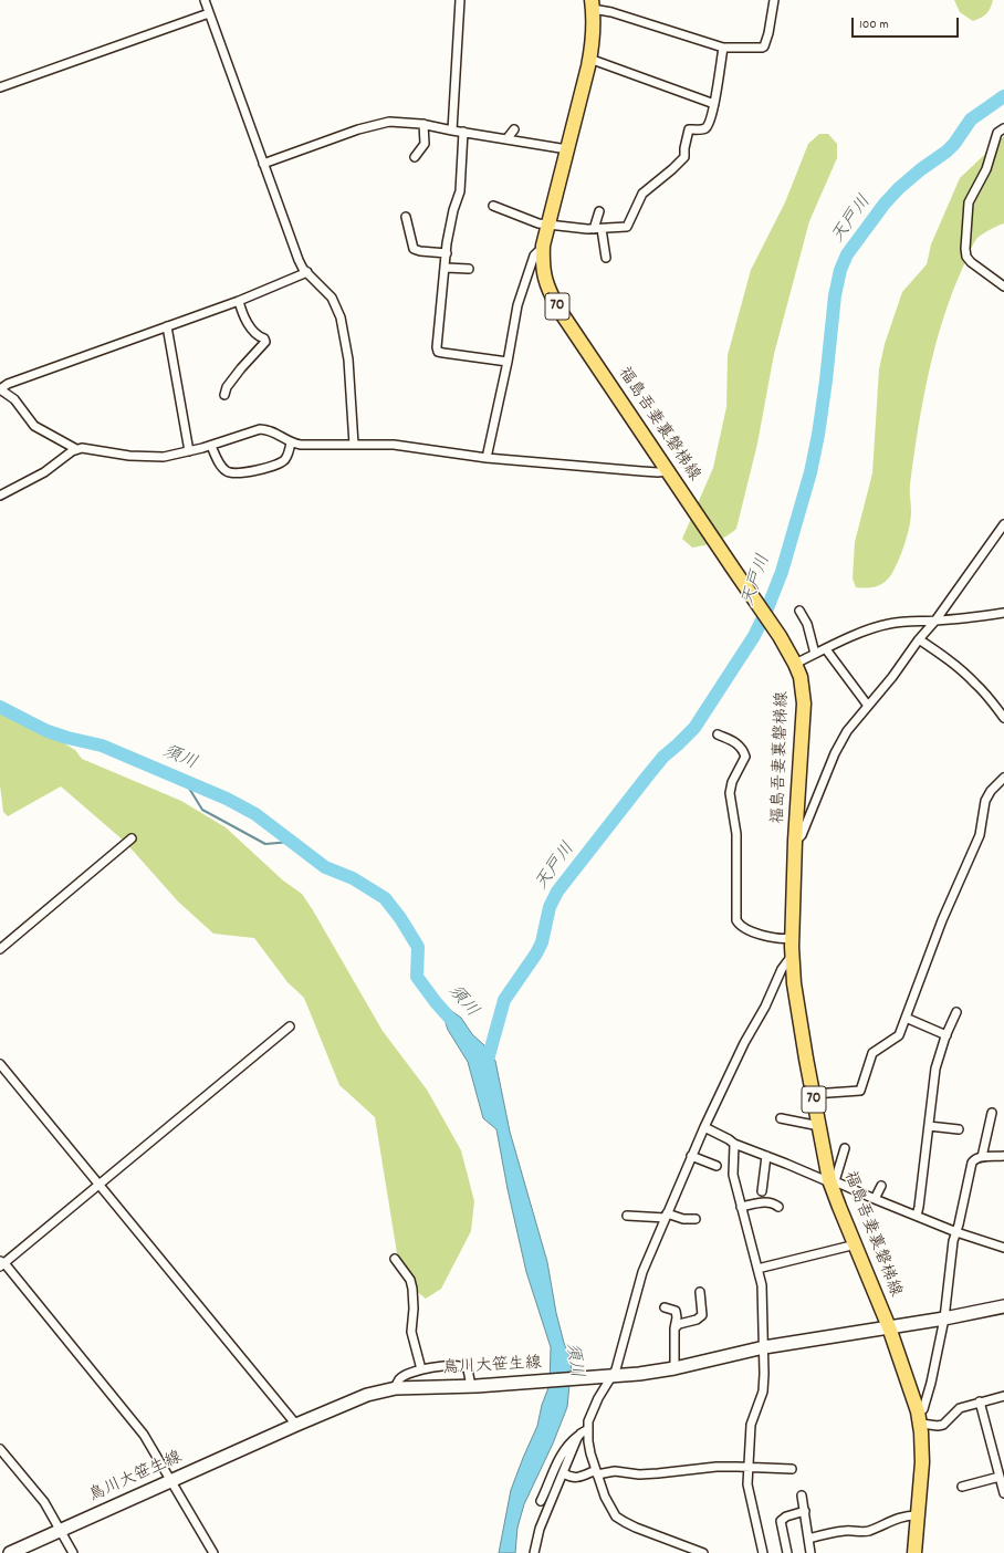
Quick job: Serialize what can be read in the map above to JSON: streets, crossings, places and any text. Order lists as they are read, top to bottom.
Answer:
{
  "streets": {
    "main road": ["70", "福島吾妻裏磐梯線"],
    "street": ["鳥川大笹生線"]
  },
  "crossings": [
    ["福島吾妻裏磐梯線", "鳥川大笹生線"]
  ],
  "water": ["天戸川", "須川"],
  "scale_bar": "100 m"
}
